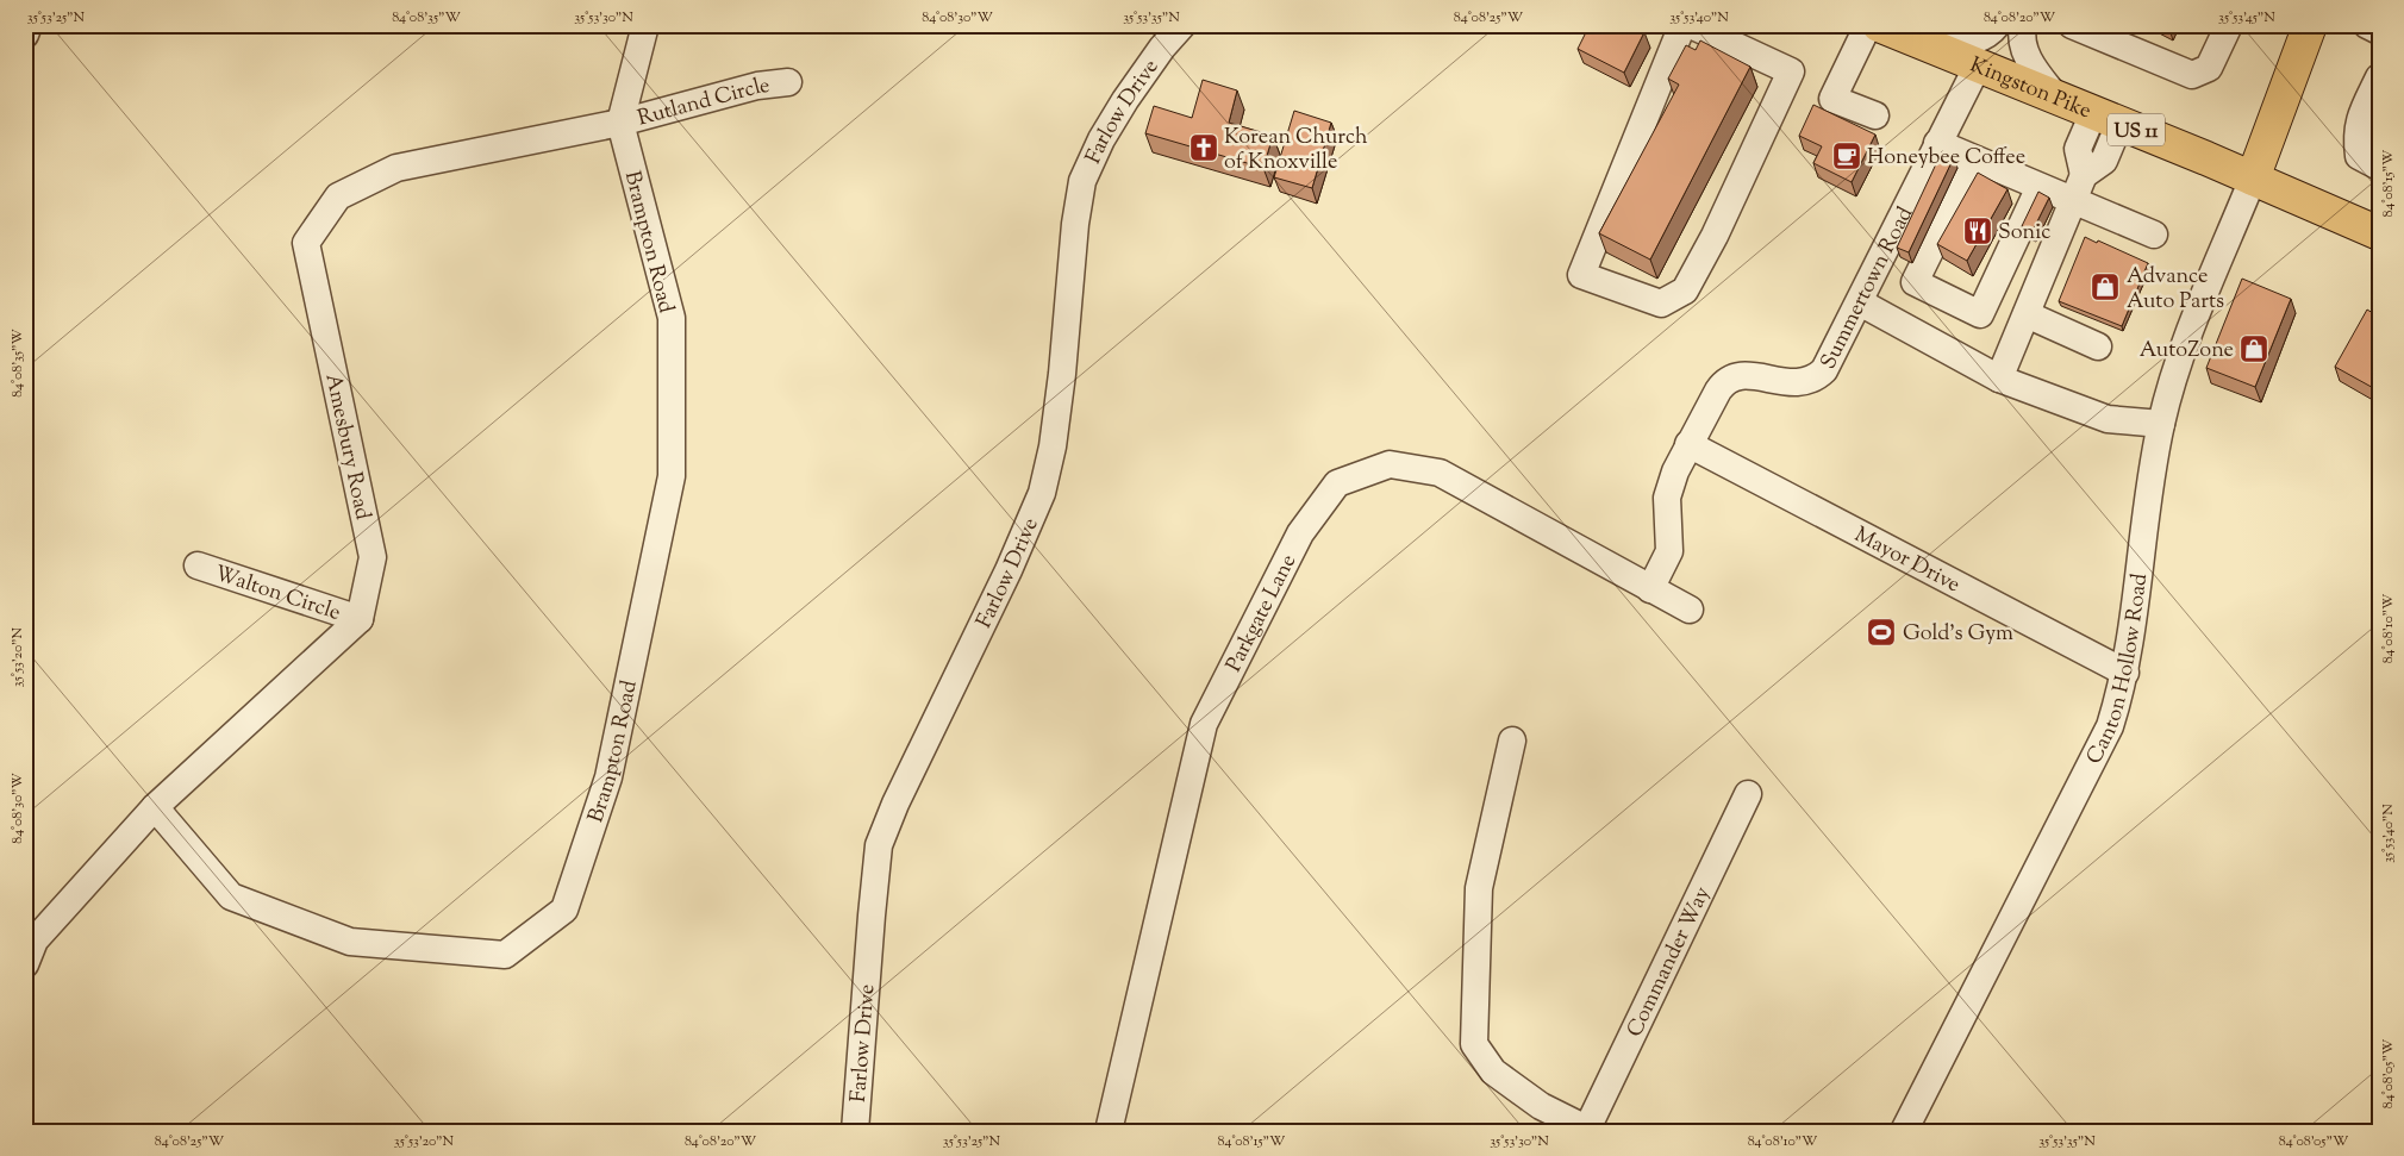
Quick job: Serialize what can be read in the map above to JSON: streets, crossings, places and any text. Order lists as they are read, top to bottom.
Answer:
{
  "streets": {
    "main road": ["Kingston Pike", "US 11"],
    "street": [
      "Rutland Circle",
      "Farlow Drive",
      "Brampton Road",
      "Summertown Road",
      "Amesbury Road",
      "Mayor Drive",
      "Walton Circle",
      "Parkgate Lane",
      "Canton Hollow Road",
      "Commander Way"
    ]
  },
  "crossings": [
    ["Kingston Pike", "Summertown Road"],
    ["Kingston Pike", "Canton Hollow Road"],
    ["Rutland Circle", "Brampton Road"],
    ["Rutland Circle", "Amesbury Road"],
    ["Brampton Road", "Amesbury Road"],
    ["Summertown Road", "Mayor Drive"],
    ["Summertown Road", "Parkgate Lane"],
    ["Amesbury Road", "Walton Circle"],
    ["Mayor Drive", "Canton Hollow Road"]
  ],
  "places": {
    "church": ["Korean Church of Knoxville"],
    "cafe": ["Honeybee Coffee"],
    "restaurant": ["Sonic"],
    "shop": ["Advance Auto Parts", "AutoZone"],
    "sports": ["Gold's Gym"]
  },
  "coordinates": [
    "35°53'25\"N",
    "84°08'35\"W",
    "35°53'30\"N",
    "84°08'30\"W",
    "35°53'35\"N",
    "84°08'25\"W",
    "35°53'40\"N",
    "84°08'20\"W",
    "35°53'45\"N",
    "84°08'15\"W",
    "84°08'10\"W",
    "35°53'20\"N",
    "84°08'05\"W"
  ]
}
